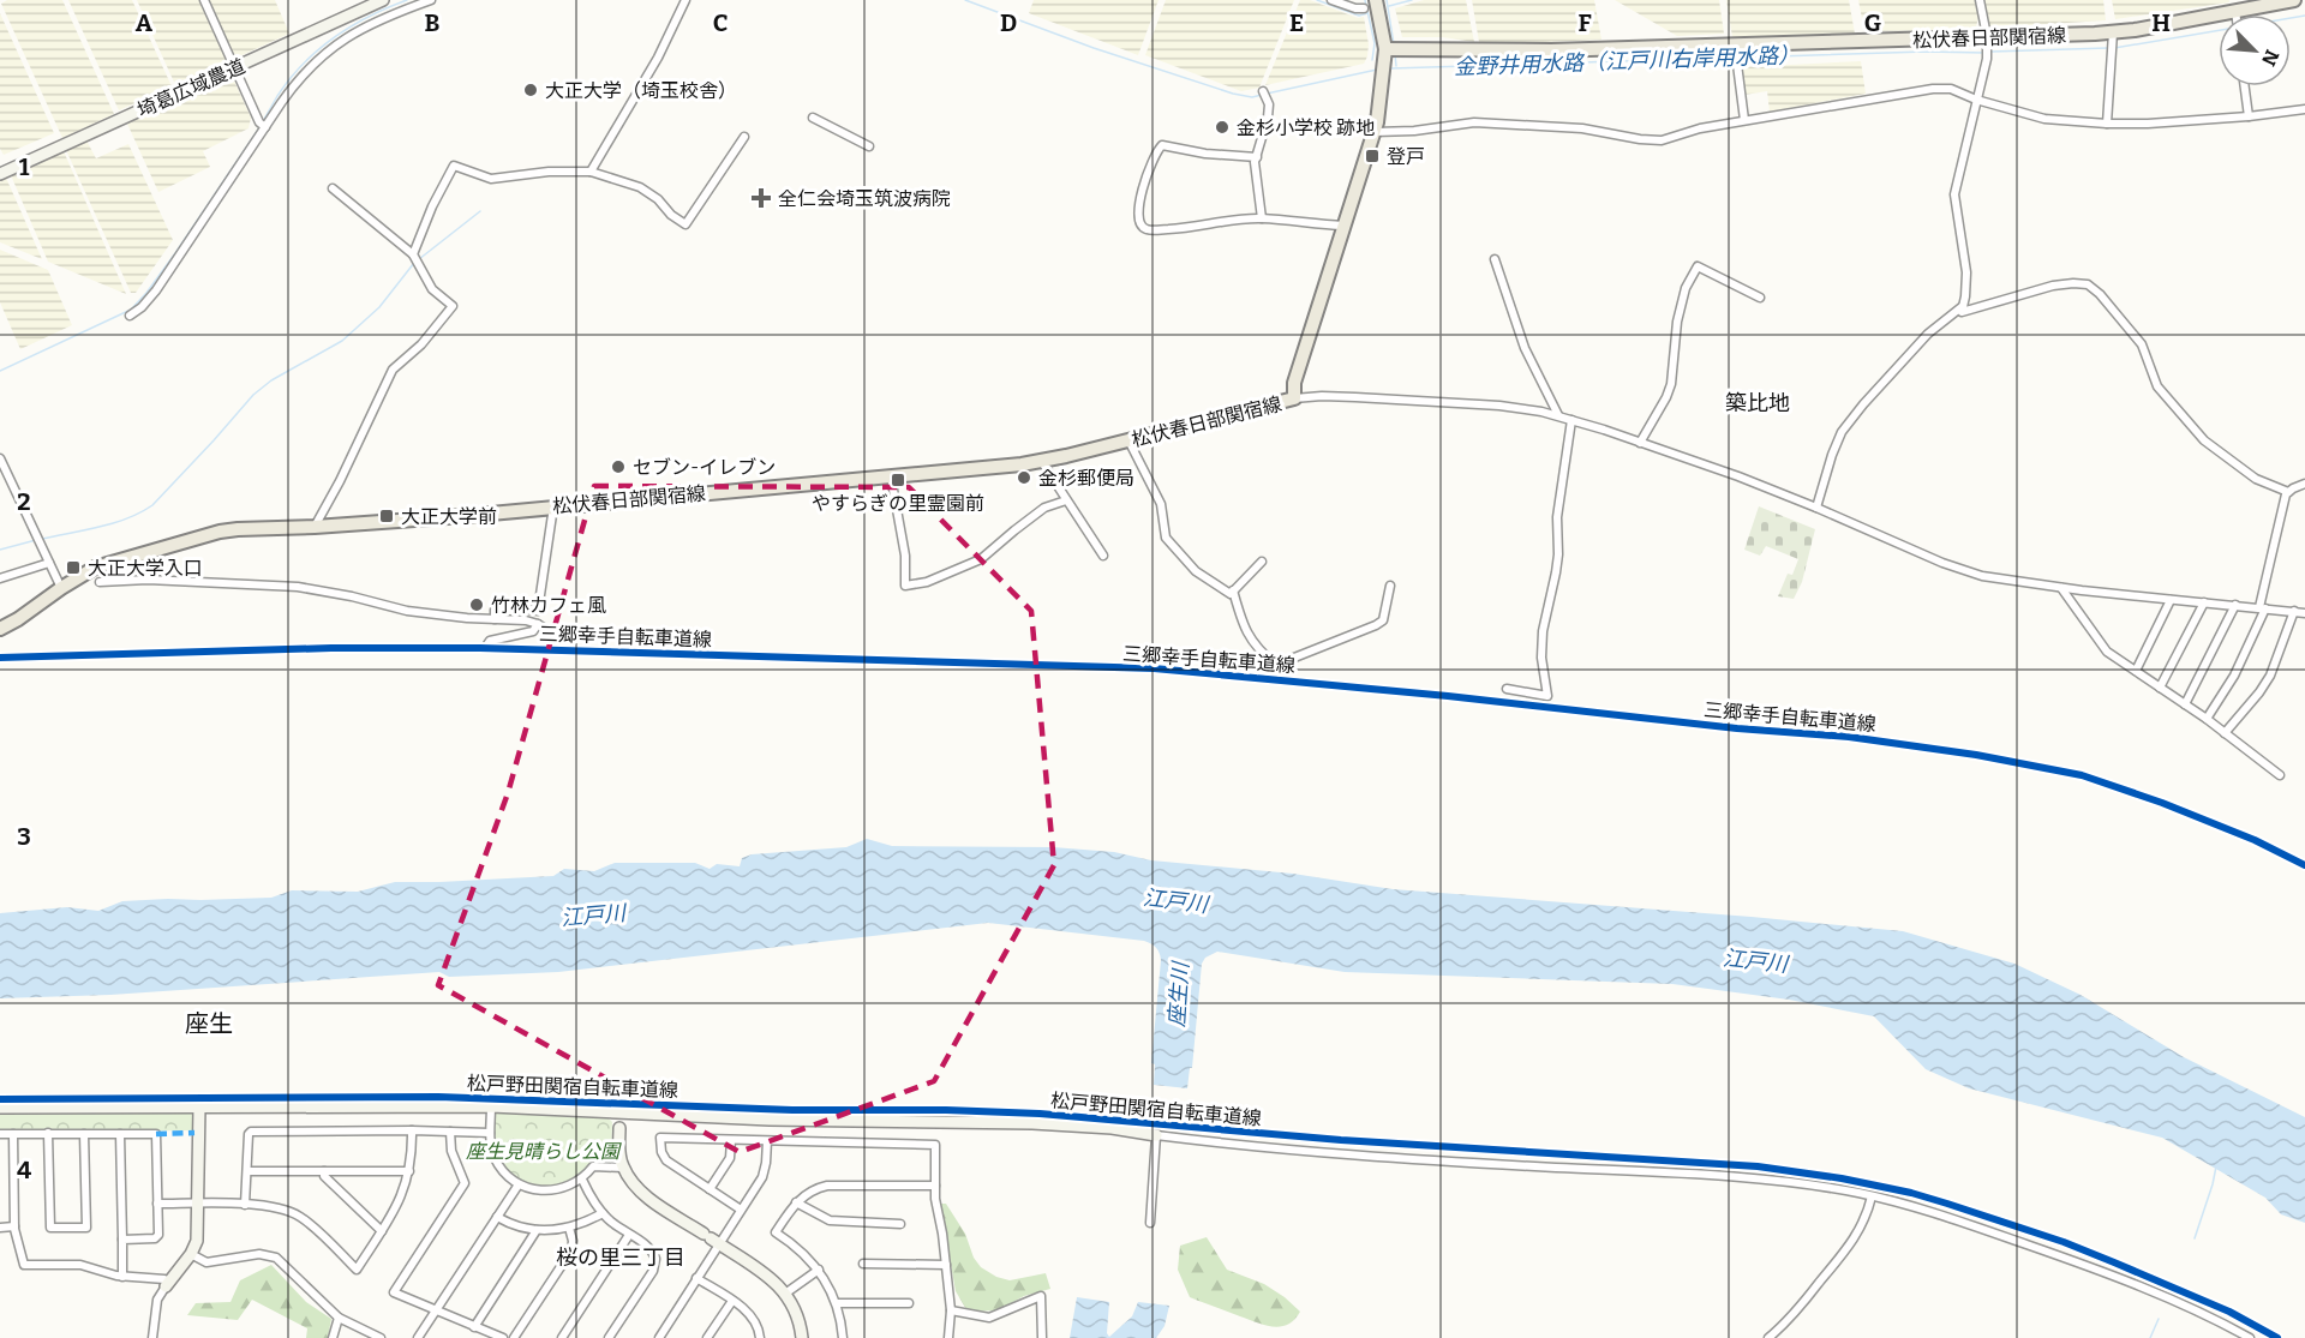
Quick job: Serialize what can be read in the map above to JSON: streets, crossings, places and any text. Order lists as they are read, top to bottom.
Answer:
{
  "streets": {
    "main road": ["松伏春日部関宿線"],
    "street": ["埼葛広域農道"],
    "cycle path": ["三郷幸手自転車道線", "松戸野田関宿自転車道線"]
  },
  "districts": ["築比地", "座生", "桜の里三丁目"],
  "water": ["金野井用水路（江戸川右岸用水路）", "江戸川", "座生川"],
  "parks": ["座生見晴らし公園"],
  "places": {
    "other": [
      "大正大学（埼玉校舎）",
      "金杉小学校 跡地",
      "セブン-イレブン",
      "金杉郵便局",
      "竹林カフェ風"
    ],
    "transit": [
      "登戸",
      "やすらぎの里霊園前",
      "大正大学前",
      "大正大学入口"
    ],
    "health": ["全仁会埼玉筑波病院"]
  },
  "north": "bottom right",
  "grid": {
    "columns": [
      "A",
      "B",
      "C",
      "D",
      "E",
      "F",
      "G",
      "H"
    ],
    "rows": [
      "1",
      "2",
      "3",
      "4"
    ]
  }
}
